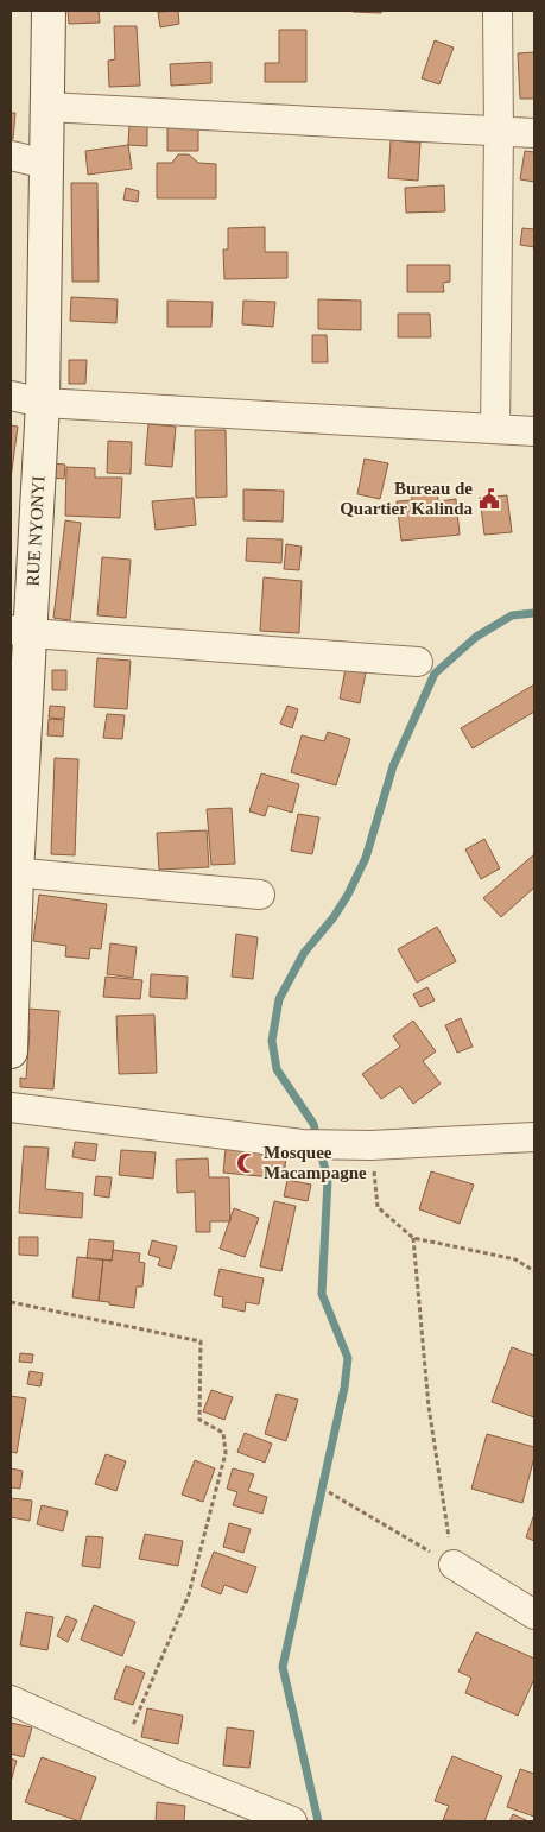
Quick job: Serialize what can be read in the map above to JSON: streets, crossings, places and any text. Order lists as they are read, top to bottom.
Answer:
{
  "streets": {
    "street": ["RUE NYONYI"]
  },
  "places": {
    "public building": ["Bureau de Quartier Kalinda"],
    "mosque": ["Mosquee Macampagne"]
  }
}
